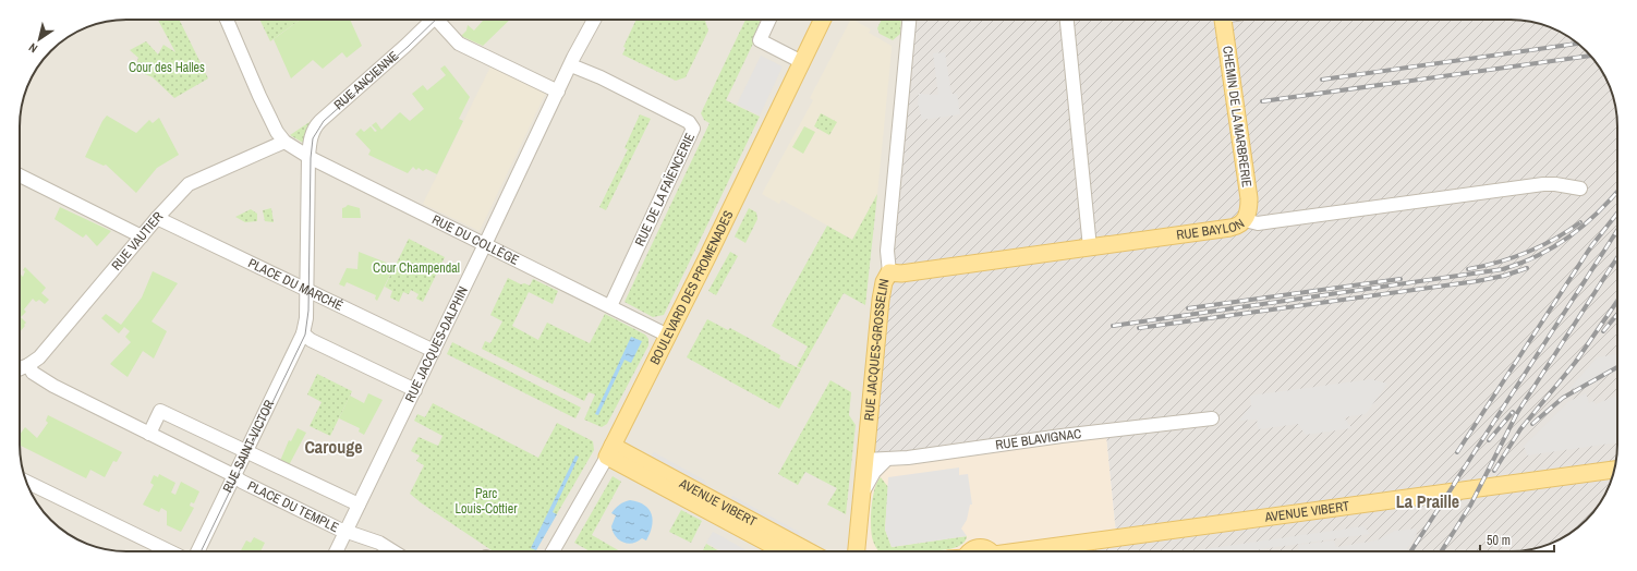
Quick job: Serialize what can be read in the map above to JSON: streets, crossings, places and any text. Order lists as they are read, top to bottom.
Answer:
{
  "streets": {
    "main road": [
      "CHEMIN DE LA MARBRERIE",
      "RUE BAYLON",
      "BOULEVARD DES PROMENADES",
      "RUE JACQUES-GROSSELIN",
      "AVENUE VIBERT"
    ],
    "street": [
      "RUE ANCIENNE",
      "RUE DE LA FAÏENCERIE",
      "RUE DU COLLÈGE",
      "RUE VAUTIER",
      "PLACE DU MARCHÉ",
      "RUE JACQUES-DALPHIN",
      "RUE BLAVIGNAC",
      "RUE SAINT-VICTOR",
      "PLACE DU TEMPLE"
    ]
  },
  "crossings": [
    ["RUE ANCIENNE", "RUE DU COLLÈGE"],
    ["RUE ANCIENNE", "PLACE DU MARCHÉ"],
    ["RUE ANCIENNE", "RUE SAINT-VICTOR"],
    ["CHEMIN DE LA MARBRERIE", "RUE BAYLON"],
    ["RUE DE LA FAÏENCERIE", "RUE DU COLLÈGE"],
    ["RUE DE LA FAÏENCERIE", "RUE JACQUES-DALPHIN"],
    ["RUE BAYLON", "RUE JACQUES-GROSSELIN"],
    ["RUE DU COLLÈGE", "RUE VAUTIER"],
    ["RUE DU COLLÈGE", "BOULEVARD DES PROMENADES"],
    ["RUE DU COLLÈGE", "RUE JACQUES-DALPHIN"],
    ["RUE VAUTIER", "PLACE DU MARCHÉ"],
    ["RUE VAUTIER", "PLACE DU TEMPLE"],
    ["PLACE DU MARCHÉ", "RUE JACQUES-DALPHIN"],
    ["PLACE DU MARCHÉ", "RUE SAINT-VICTOR"],
    ["BOULEVARD DES PROMENADES", "AVENUE VIBERT"],
    ["RUE JACQUES-DALPHIN", "PLACE DU TEMPLE"],
    ["RUE JACQUES-GROSSELIN", "RUE BLAVIGNAC"],
    ["RUE SAINT-VICTOR", "PLACE DU TEMPLE"]
  ],
  "districts": ["Carouge", "La Praille"],
  "parks": ["Cour des Halles", "Cour Champendal", "Parc Louis-Cottier"],
  "scale_bar": "50 m",
  "north": "bottom left"
}
